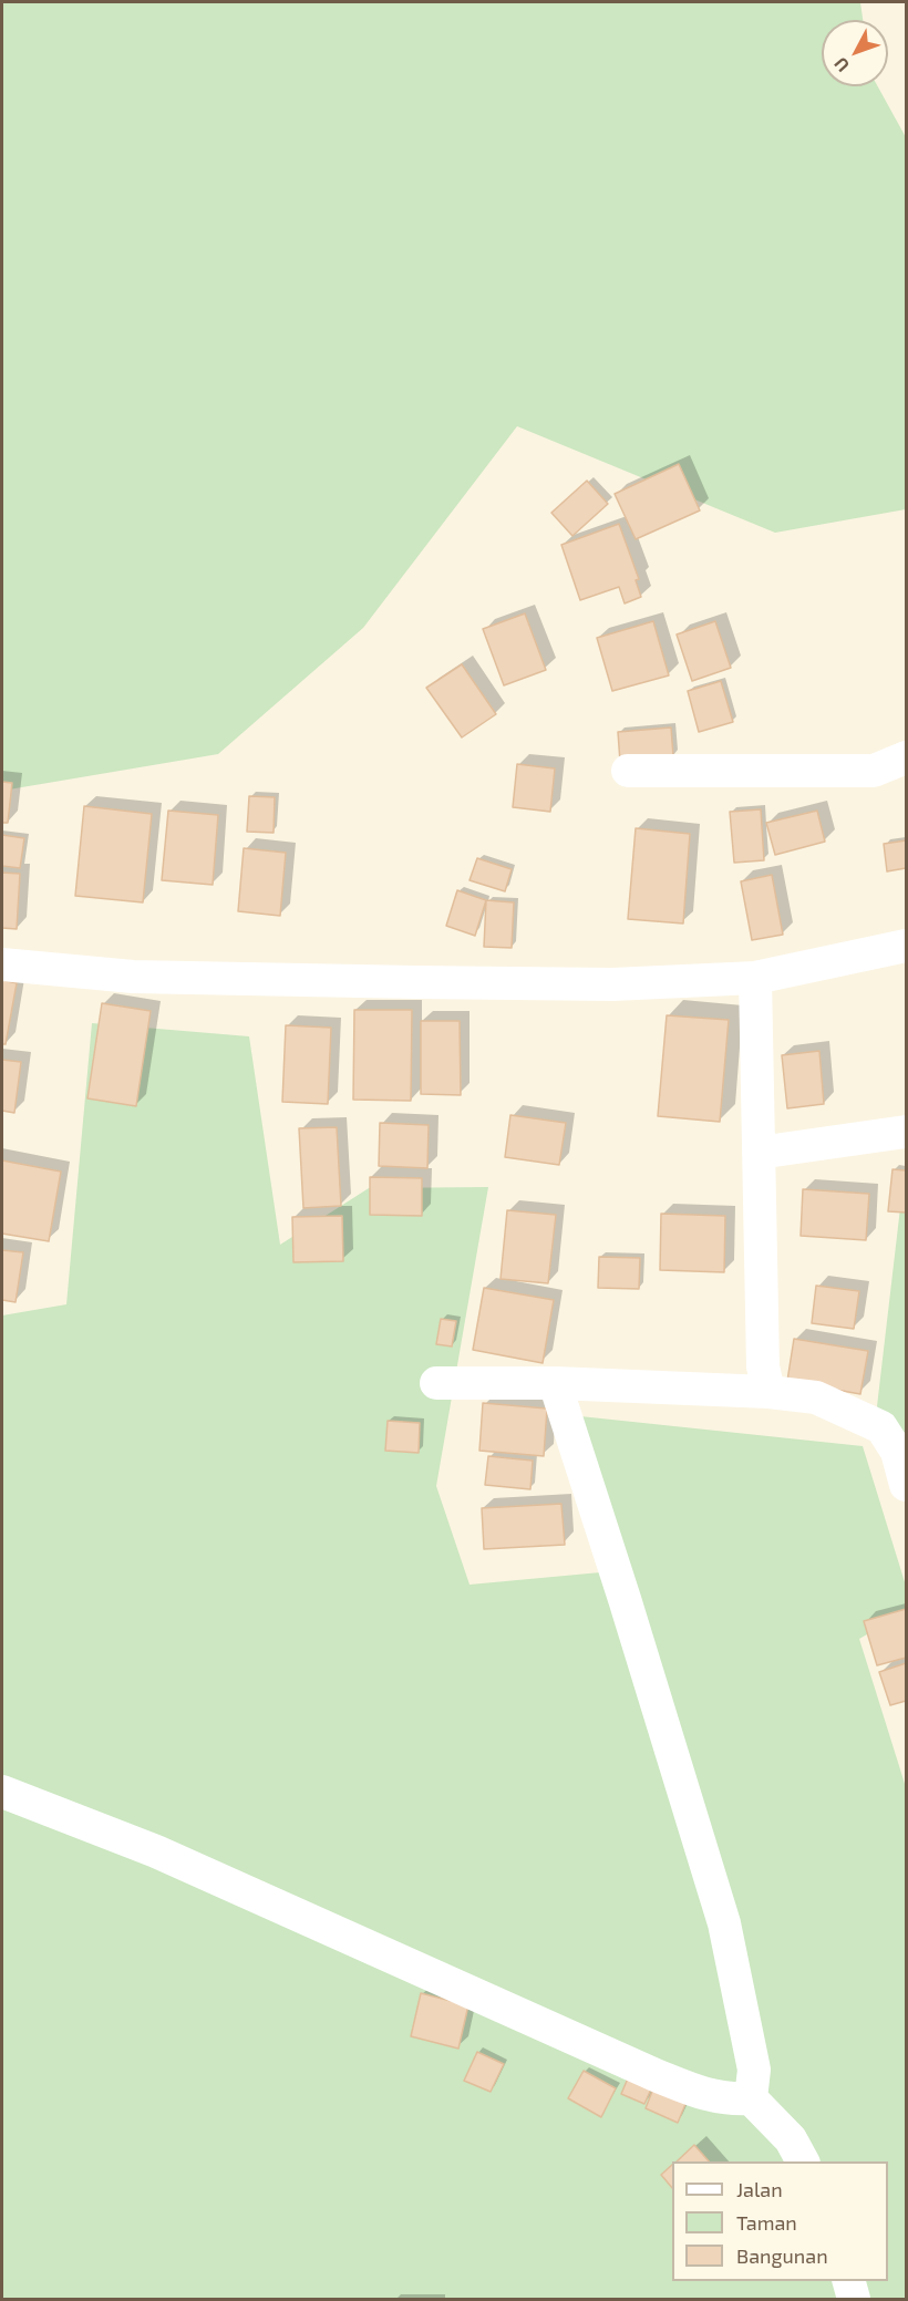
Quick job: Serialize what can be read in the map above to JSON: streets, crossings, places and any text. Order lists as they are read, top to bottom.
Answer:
{
  "legend": ["Jalan", "Taman", "Bangunan"],
  "north": "bottom left"
}
